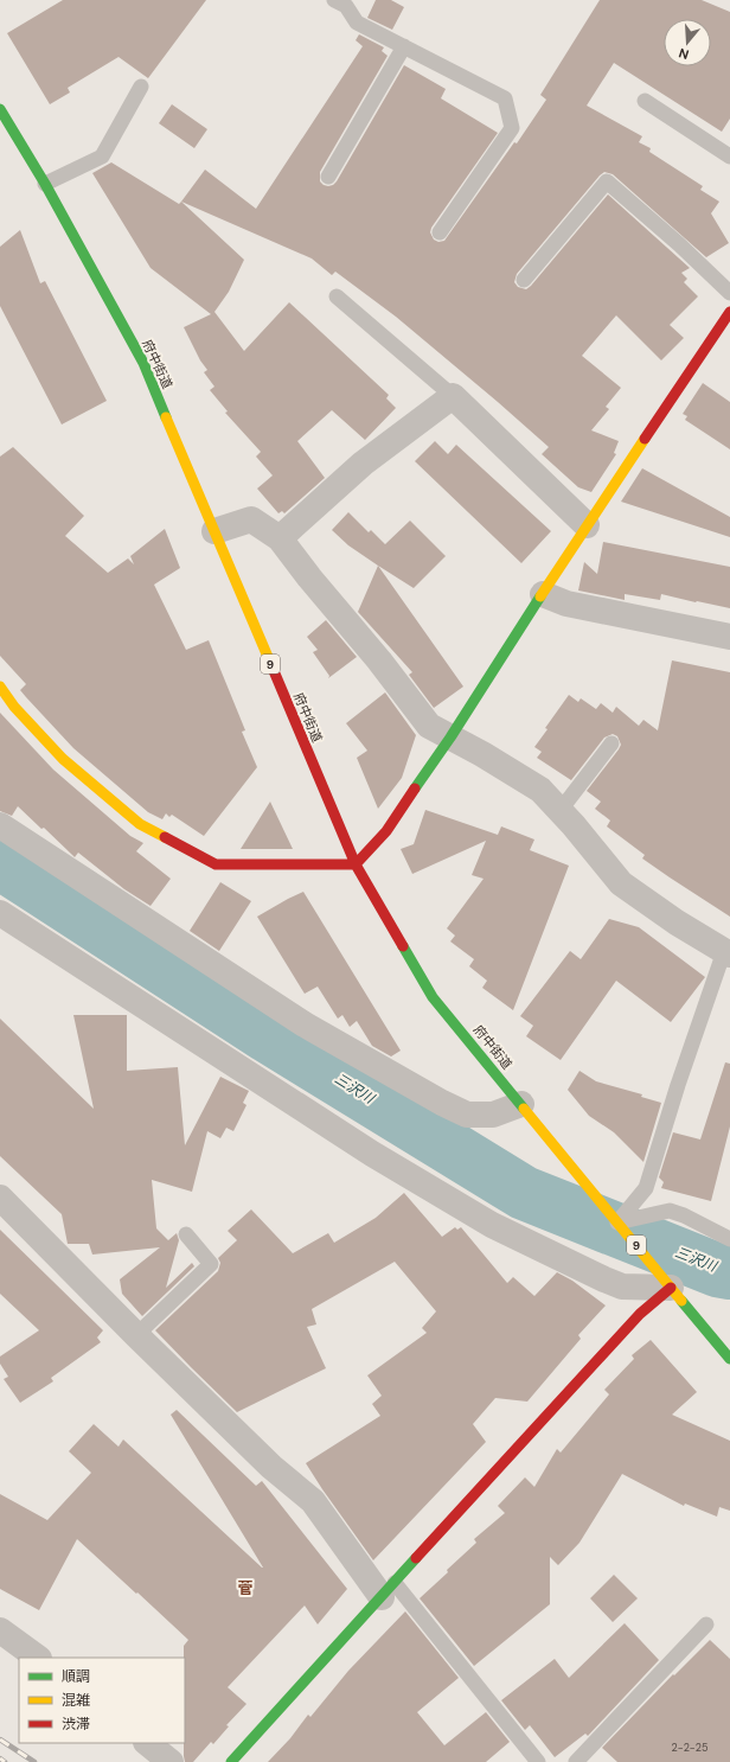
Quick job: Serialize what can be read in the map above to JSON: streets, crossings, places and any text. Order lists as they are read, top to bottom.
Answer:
{
  "streets": {
    "street": ["府中街道", "9"]
  },
  "crossings": [
    ["府中街道", "9"]
  ],
  "districts": ["菅"],
  "water": ["三沢川"],
  "house_numbers": ["2-2-25"],
  "legend": ["順調", "混雑", "渋滞"],
  "north": "bottom"
}
